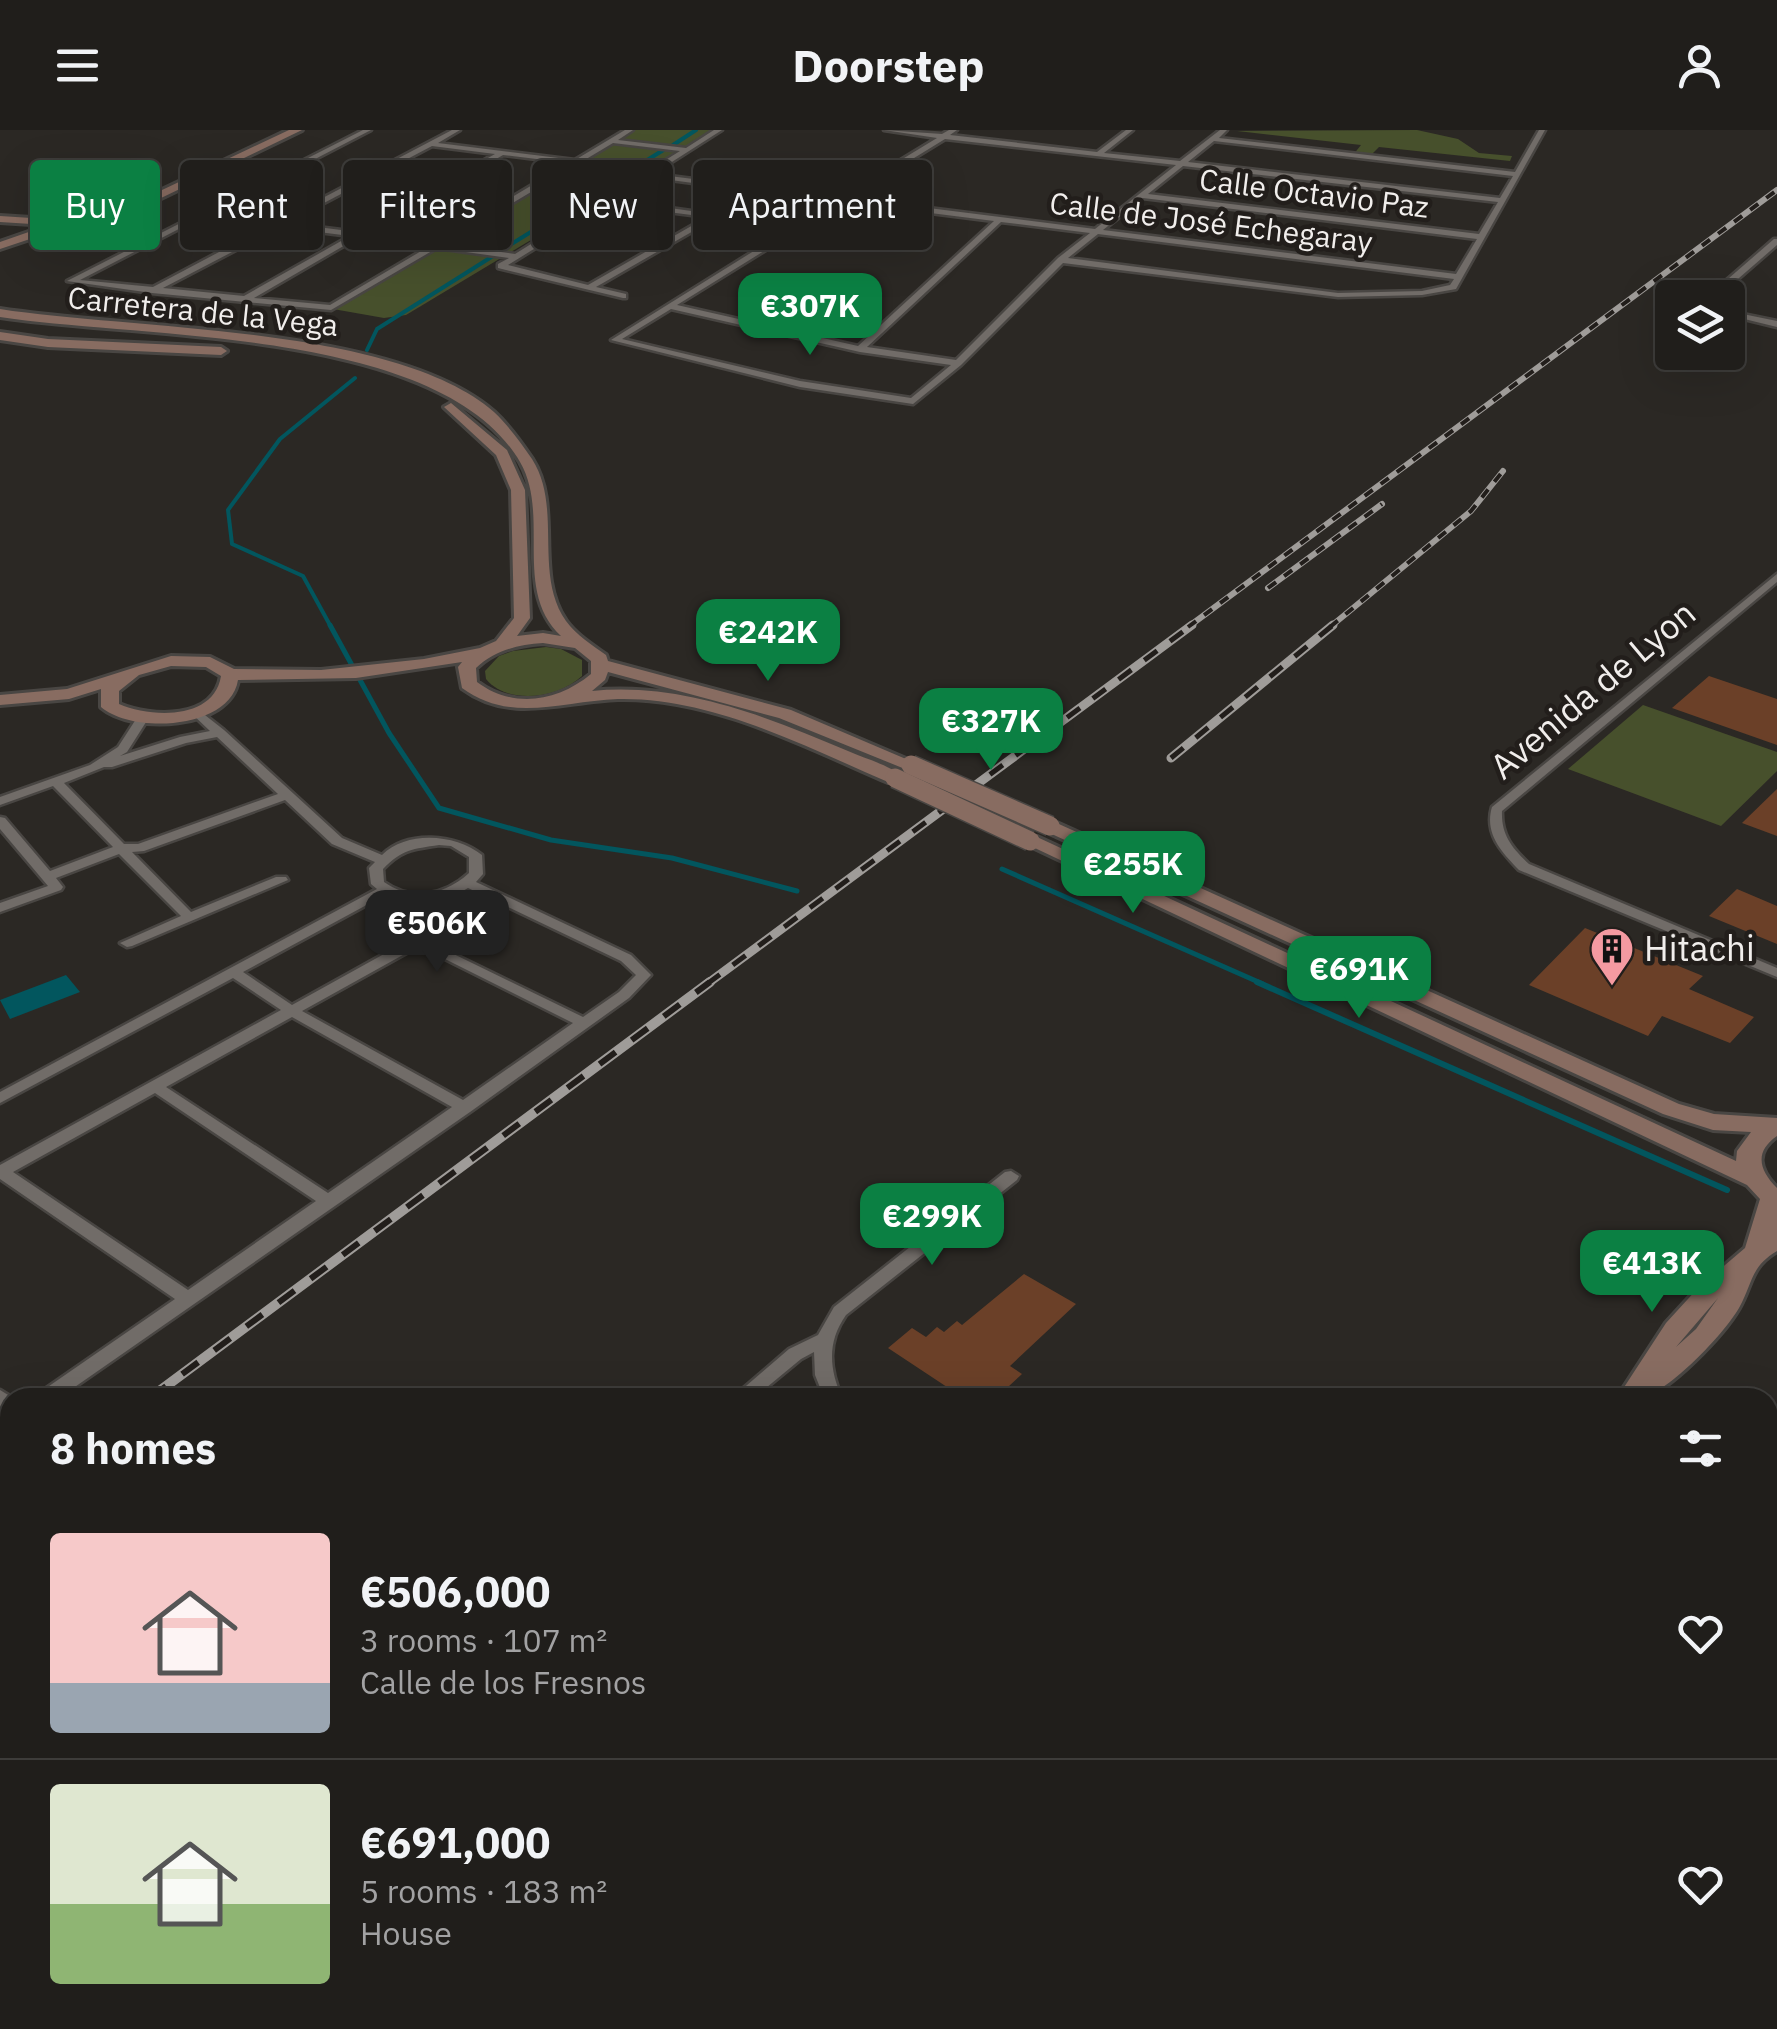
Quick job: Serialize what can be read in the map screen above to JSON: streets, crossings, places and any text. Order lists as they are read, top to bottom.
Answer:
{
  "streets": {
    "main road": ["Carretera de la Vega"],
    "street": ["Calle Octavio Paz", "Calle de José Echegaray", "Avenida de Lyon"]
  },
  "places": {
    "building": ["Hitachi"]
  },
  "page": {
    "header": "Doorstep",
    "chip": [
      "Buy",
      "Rent",
      "Filters",
      "New",
      "Apartment"
    ],
    "price": [
      "€307K",
      "€242K",
      "€327K",
      "€255K",
      "€506K",
      "€691K",
      "€299K",
      "€413K"
    ],
    "heading": "8 homes",
    "list": [
      {
        "name": "€506,000",
        "note": "3 rooms · 107 m² · Calle de los Fresnos"
      },
      {
        "name": "€691,000",
        "note": "5 rooms · 183 m² · House"
      }
    ]
  }
}
